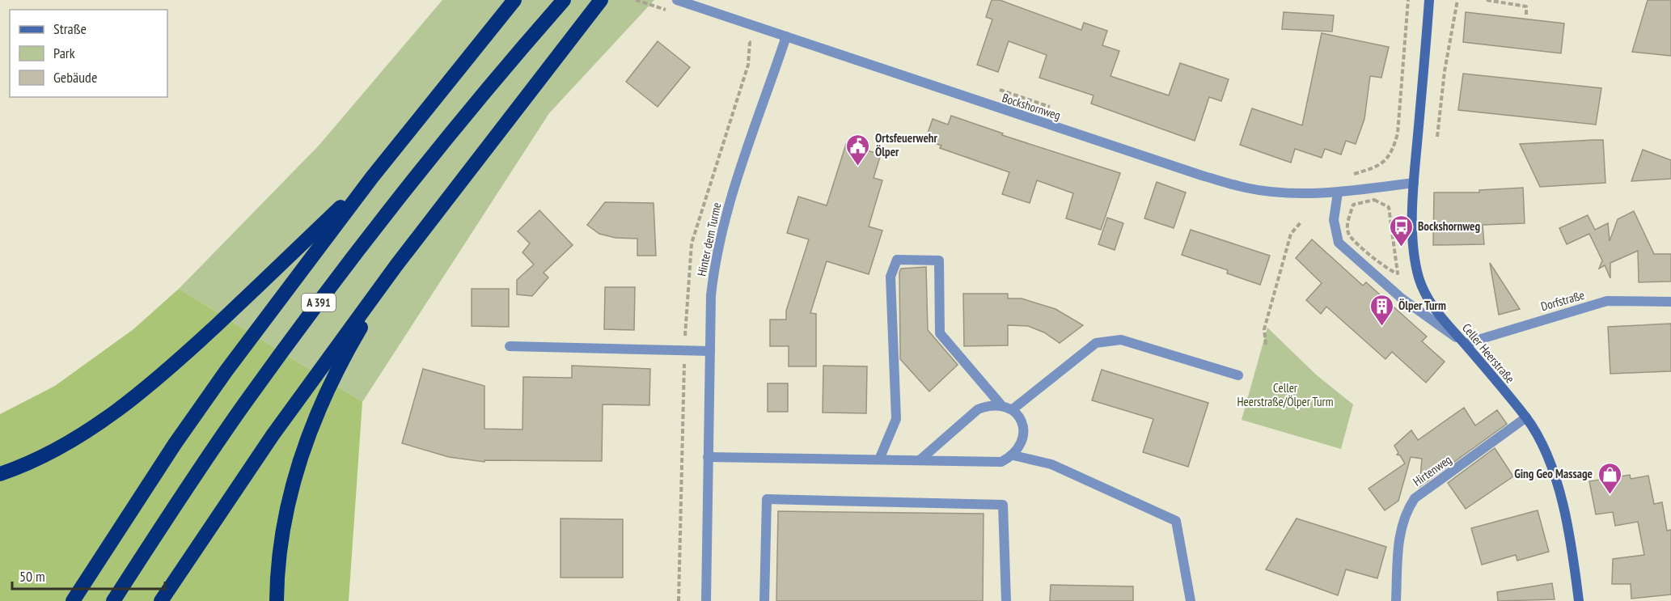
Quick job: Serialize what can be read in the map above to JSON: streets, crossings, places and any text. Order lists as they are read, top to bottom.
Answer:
{
  "streets": {
    "highway": ["A 391"],
    "main road": ["Celler Heerstraße"],
    "street": [
      "Bockshornweg",
      "Hinter dem Turme",
      "Dorfstraße",
      "Hirtenweg"
    ]
  },
  "crossings": [
    ["Bockshornweg", "Hinter dem Turme"],
    ["Bockshornweg", "Celler Heerstraße"],
    ["Dorfstraße", "Celler Heerstraße"],
    ["Celler Heerstraße", "Hirtenweg"]
  ],
  "parks": ["Celler Heerstraße/Ölper Turm"],
  "places": {
    "public building": ["Ortsfeuerwehr Ölper"],
    "bus stop": ["Bockshornweg"],
    "building": ["Ölper Turm"],
    "shop": ["Ging Geo Massage"]
  },
  "legend": ["Straße", "Park", "Gebäude"],
  "scale_bar": "50 m"
}
